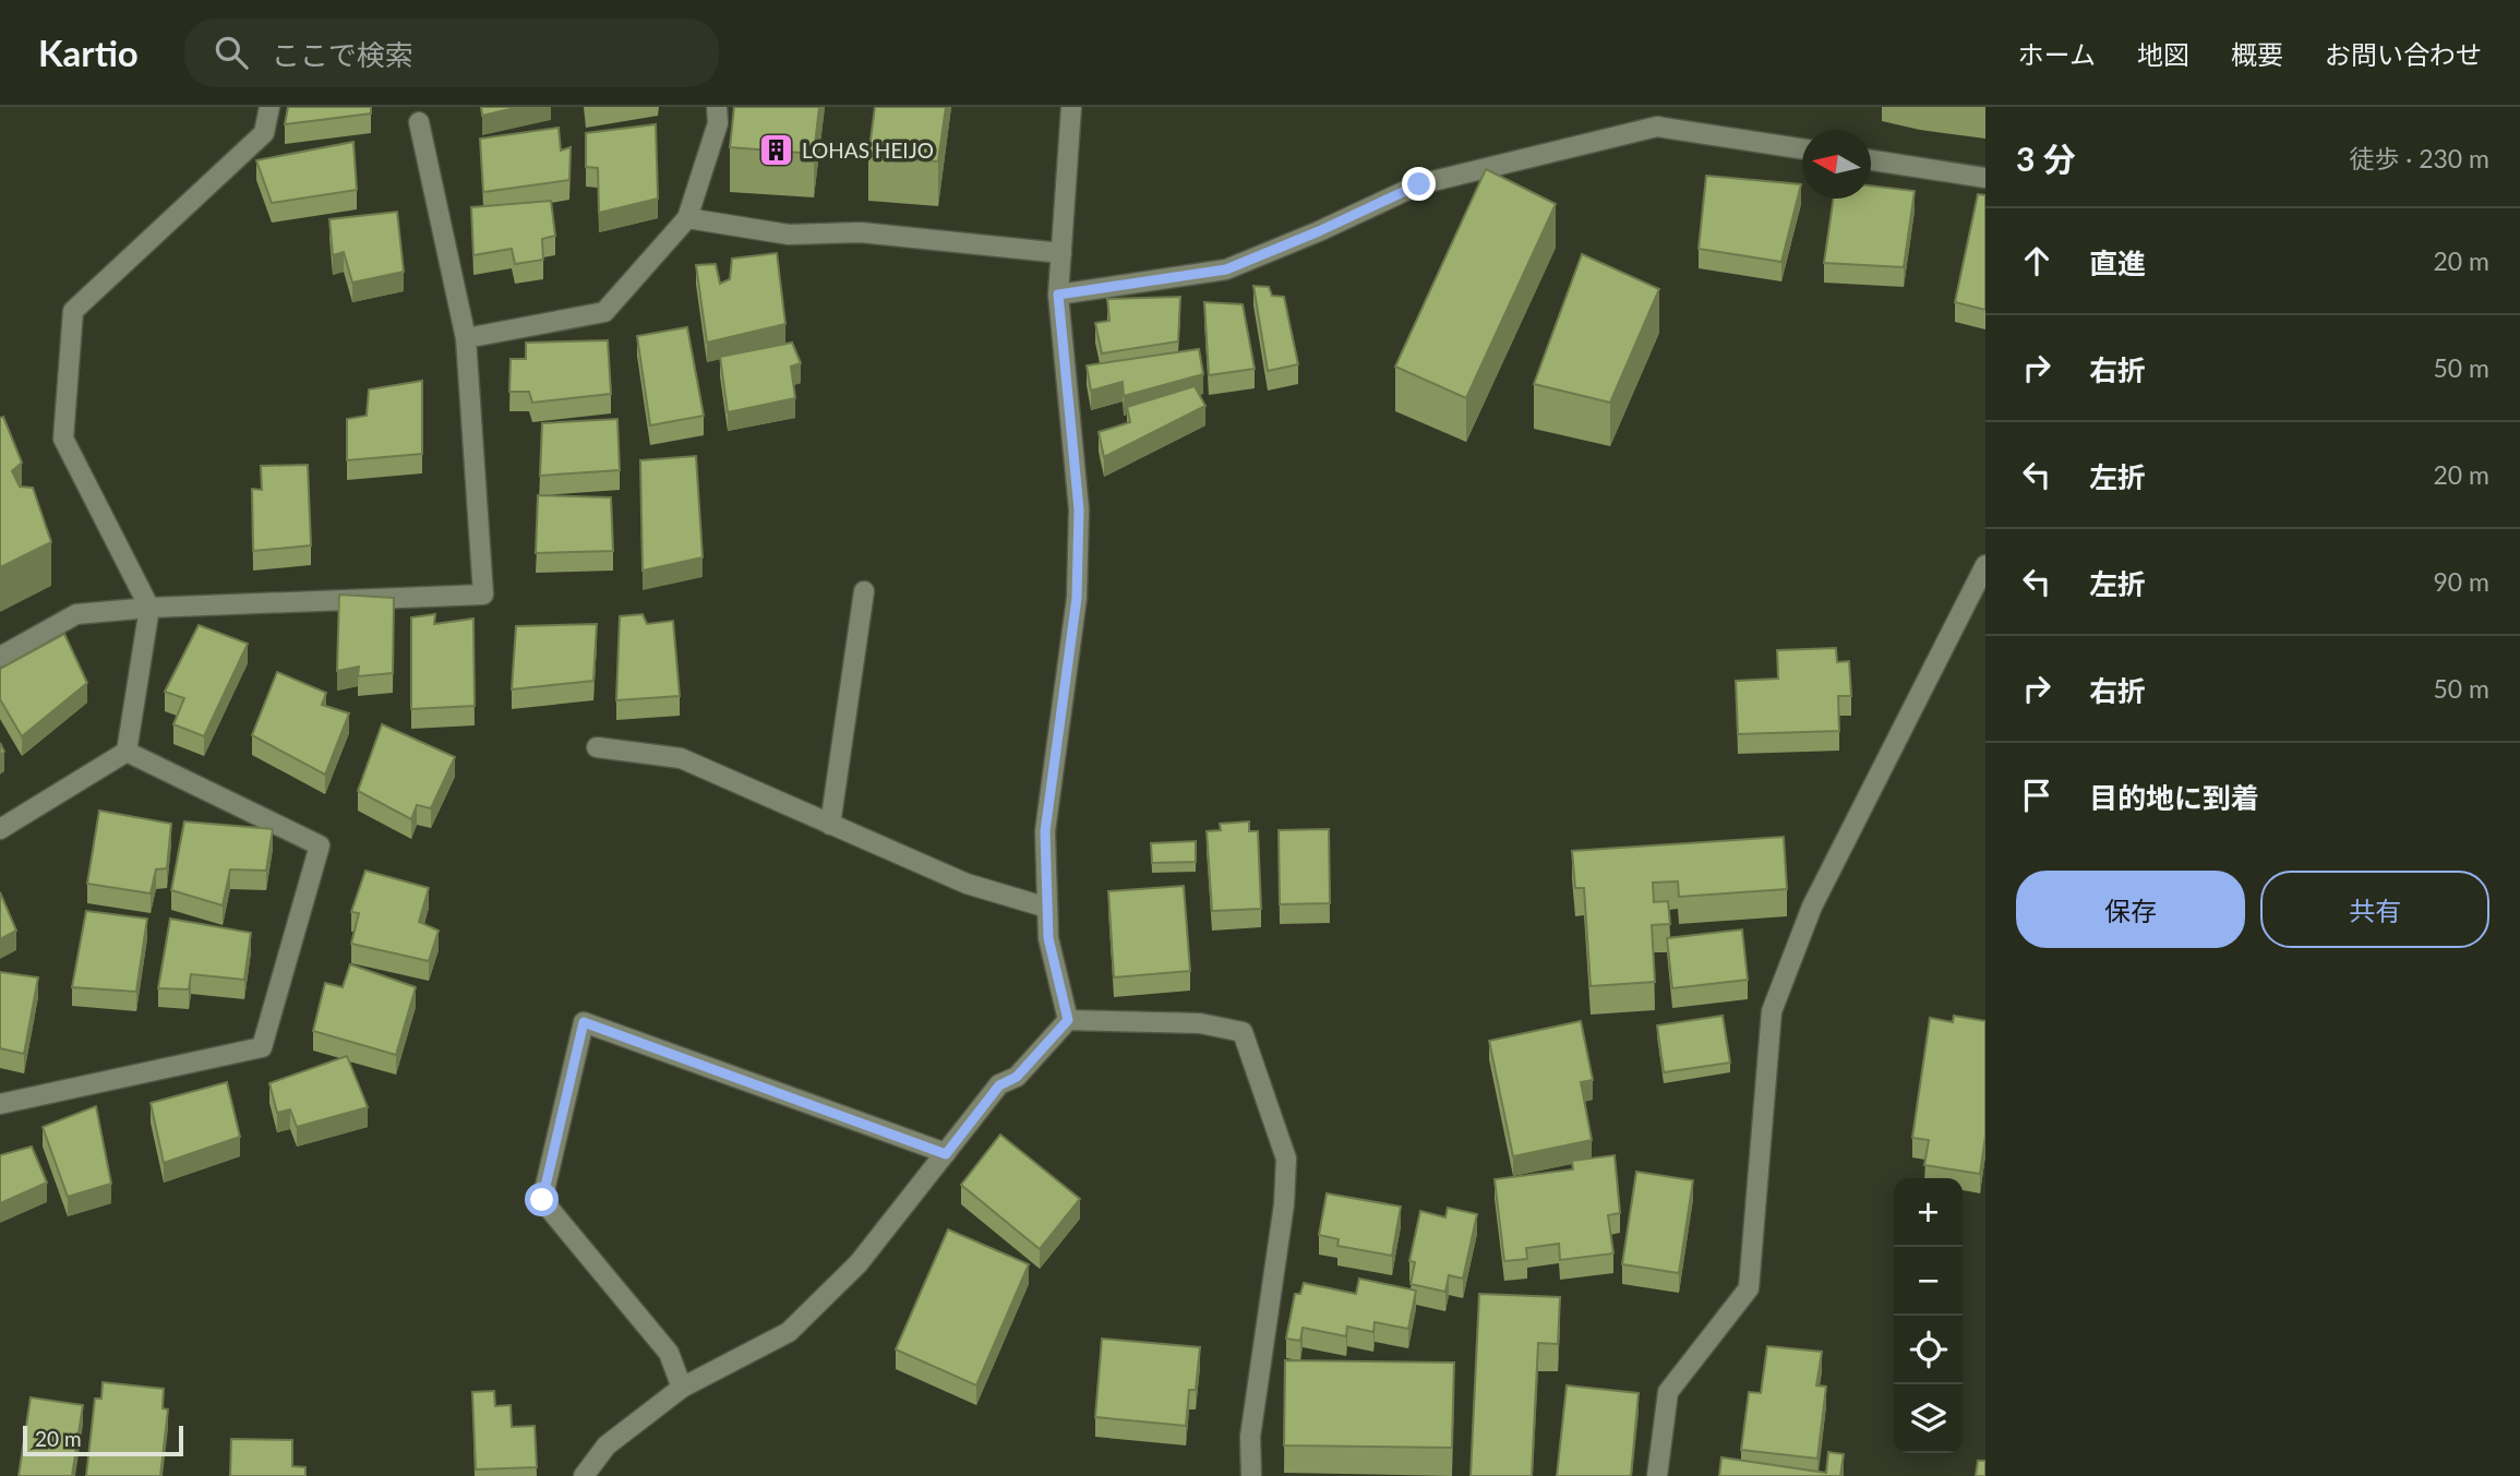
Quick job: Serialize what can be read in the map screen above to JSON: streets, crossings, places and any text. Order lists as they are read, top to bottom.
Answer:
{
  "places": {
    "building": ["LOHAS HEIJO"]
  },
  "scale_bar": "20 m",
  "north": "left",
  "page": {
    "header": "Kartio",
    "search": "ここで検索",
    "nav": [
      "ホーム",
      "地図",
      "概要",
      "お問い合わせ"
    ],
    "heading": ["3 分", "徒歩 · 230 m"],
    "list": [
      ["直進", "20 m"],
      ["右折", "50 m"],
      ["左折", "20 m"],
      ["左折", "90 m"],
      ["右折", "50 m"],
      "目的地に到着"
    ],
    "buttons": ["保存", "共有"],
    "map_buttons": ["+", "−"],
    "scale": "20 m"
  }
}
